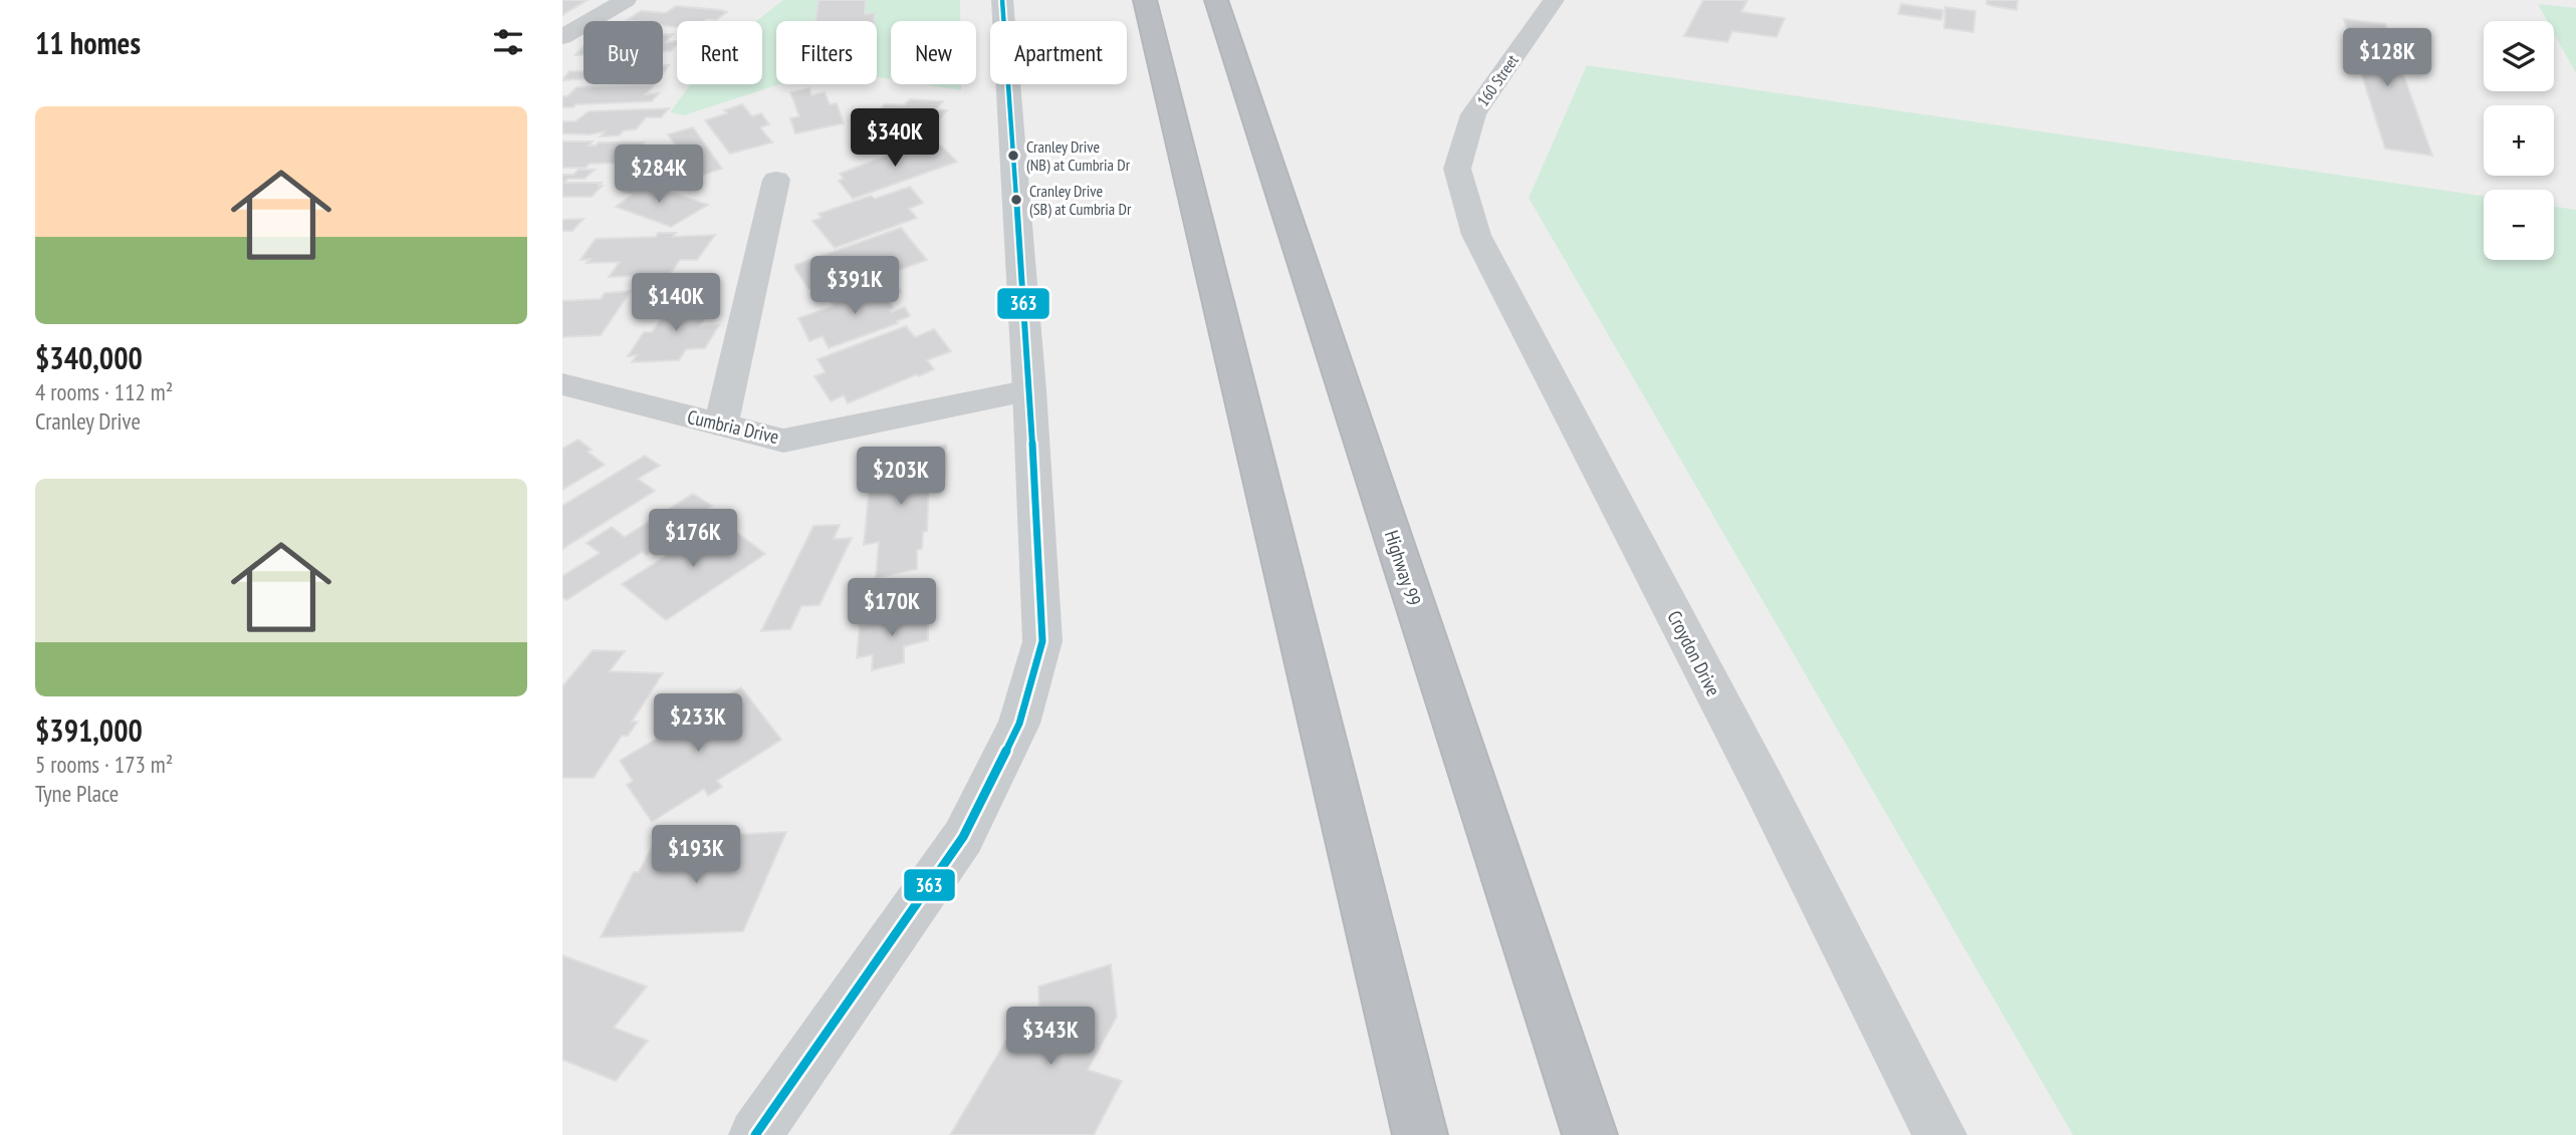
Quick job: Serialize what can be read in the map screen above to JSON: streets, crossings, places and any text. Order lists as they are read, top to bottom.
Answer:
{
  "streets": {
    "highway": ["Highway 99"],
    "street": ["160 Street", "Cumbria Drive", "Croydon Drive"]
  },
  "crossings": [
    ["160 Street", "Croydon Drive"]
  ],
  "places": ["Cranley Drive (NB) at Cumbria Dr", "Cranley Drive (SB) at Cumbria Dr"],
  "lines": ["transit line 363"],
  "page": {
    "heading": "11 homes",
    "map_buttons": ["+", "−"],
    "chip": [
      "Buy",
      "Rent",
      "Filters",
      "New",
      "Apartment"
    ],
    "price": [
      "$128K",
      "$340K",
      "$284K",
      "$391K",
      "$140K",
      "$203K",
      "$176K",
      "$170K",
      "$233K",
      "$193K",
      "$343K"
    ],
    "list": [
      {
        "name": "$340,000",
        "note": "4 rooms · 112 m² · Cranley Drive"
      },
      {
        "name": "$391,000",
        "note": "5 rooms · 173 m² · Tyne Place"
      }
    ]
  }
}
